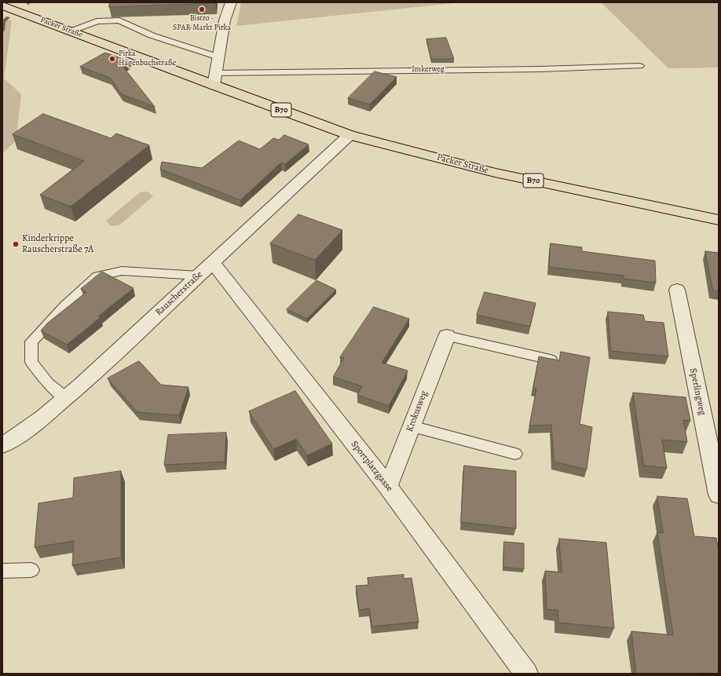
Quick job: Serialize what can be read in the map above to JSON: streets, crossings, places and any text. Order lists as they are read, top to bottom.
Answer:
{
  "streets": {
    "main road": ["Packer Straße", "B70"],
    "street": [
      "Rauscherstraße",
      "Sperlingweg",
      "Krokusweg",
      "Sportplatzgasse"
    ],
    "lane": ["Imkerweg"]
  },
  "crossings": [
    ["Packer Straße", "Imkerweg"],
    ["Packer Straße", "Rauscherstraße"],
    ["Rauscherstraße", "Sportplatzgasse"],
    ["Krokusweg", "Sportplatzgasse"]
  ],
  "places": ["Bistro - SPAR-Markt Pirka", "Pirka Hagenbuchstraße", "Kinderkrippe Rauscherstraße 7A"]
}
